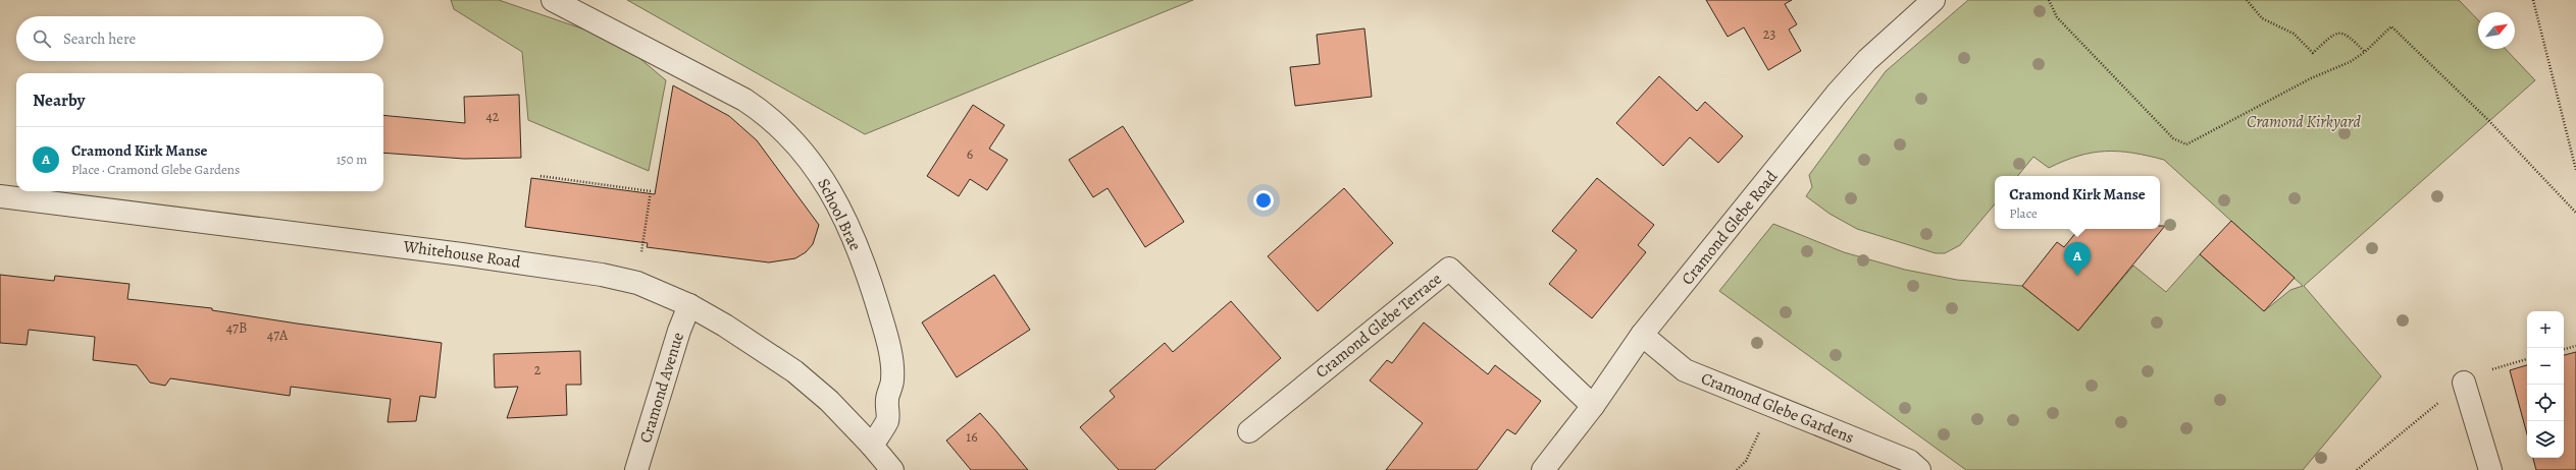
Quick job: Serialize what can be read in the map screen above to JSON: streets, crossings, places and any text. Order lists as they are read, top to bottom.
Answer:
{
  "streets": {
    "street": [
      "School Brae",
      "Cramond Glebe Road",
      "Whitehouse Road",
      "Cramond Glebe Terrace",
      "Cramond Avenue",
      "Cramond Glebe Gardens"
    ]
  },
  "crossings": [
    ["School Brae", "Whitehouse Road"],
    ["Cramond Glebe Road", "Cramond Glebe Terrace"],
    ["Cramond Glebe Road", "Cramond Glebe Gardens"],
    ["Whitehouse Road", "Cramond Avenue"]
  ],
  "parks": ["Cramond Kirkyard"],
  "house_numbers": [
    "23",
    "42",
    "6",
    "47B",
    "47A",
    "2",
    "16"
  ],
  "north": "top right",
  "page": {
    "search": "Search here",
    "heading": "Nearby",
    "list": [
      {
        "mark": "A",
        "name": "Cramond Kirk Manse",
        "note": "Place · Cramond Glebe Gardens",
        "value": "150 m"
      }
    ],
    "popup": ["Cramond Kirk Manse", "Place"],
    "pins": "A",
    "map_buttons": ["+", "−"]
  }
}
